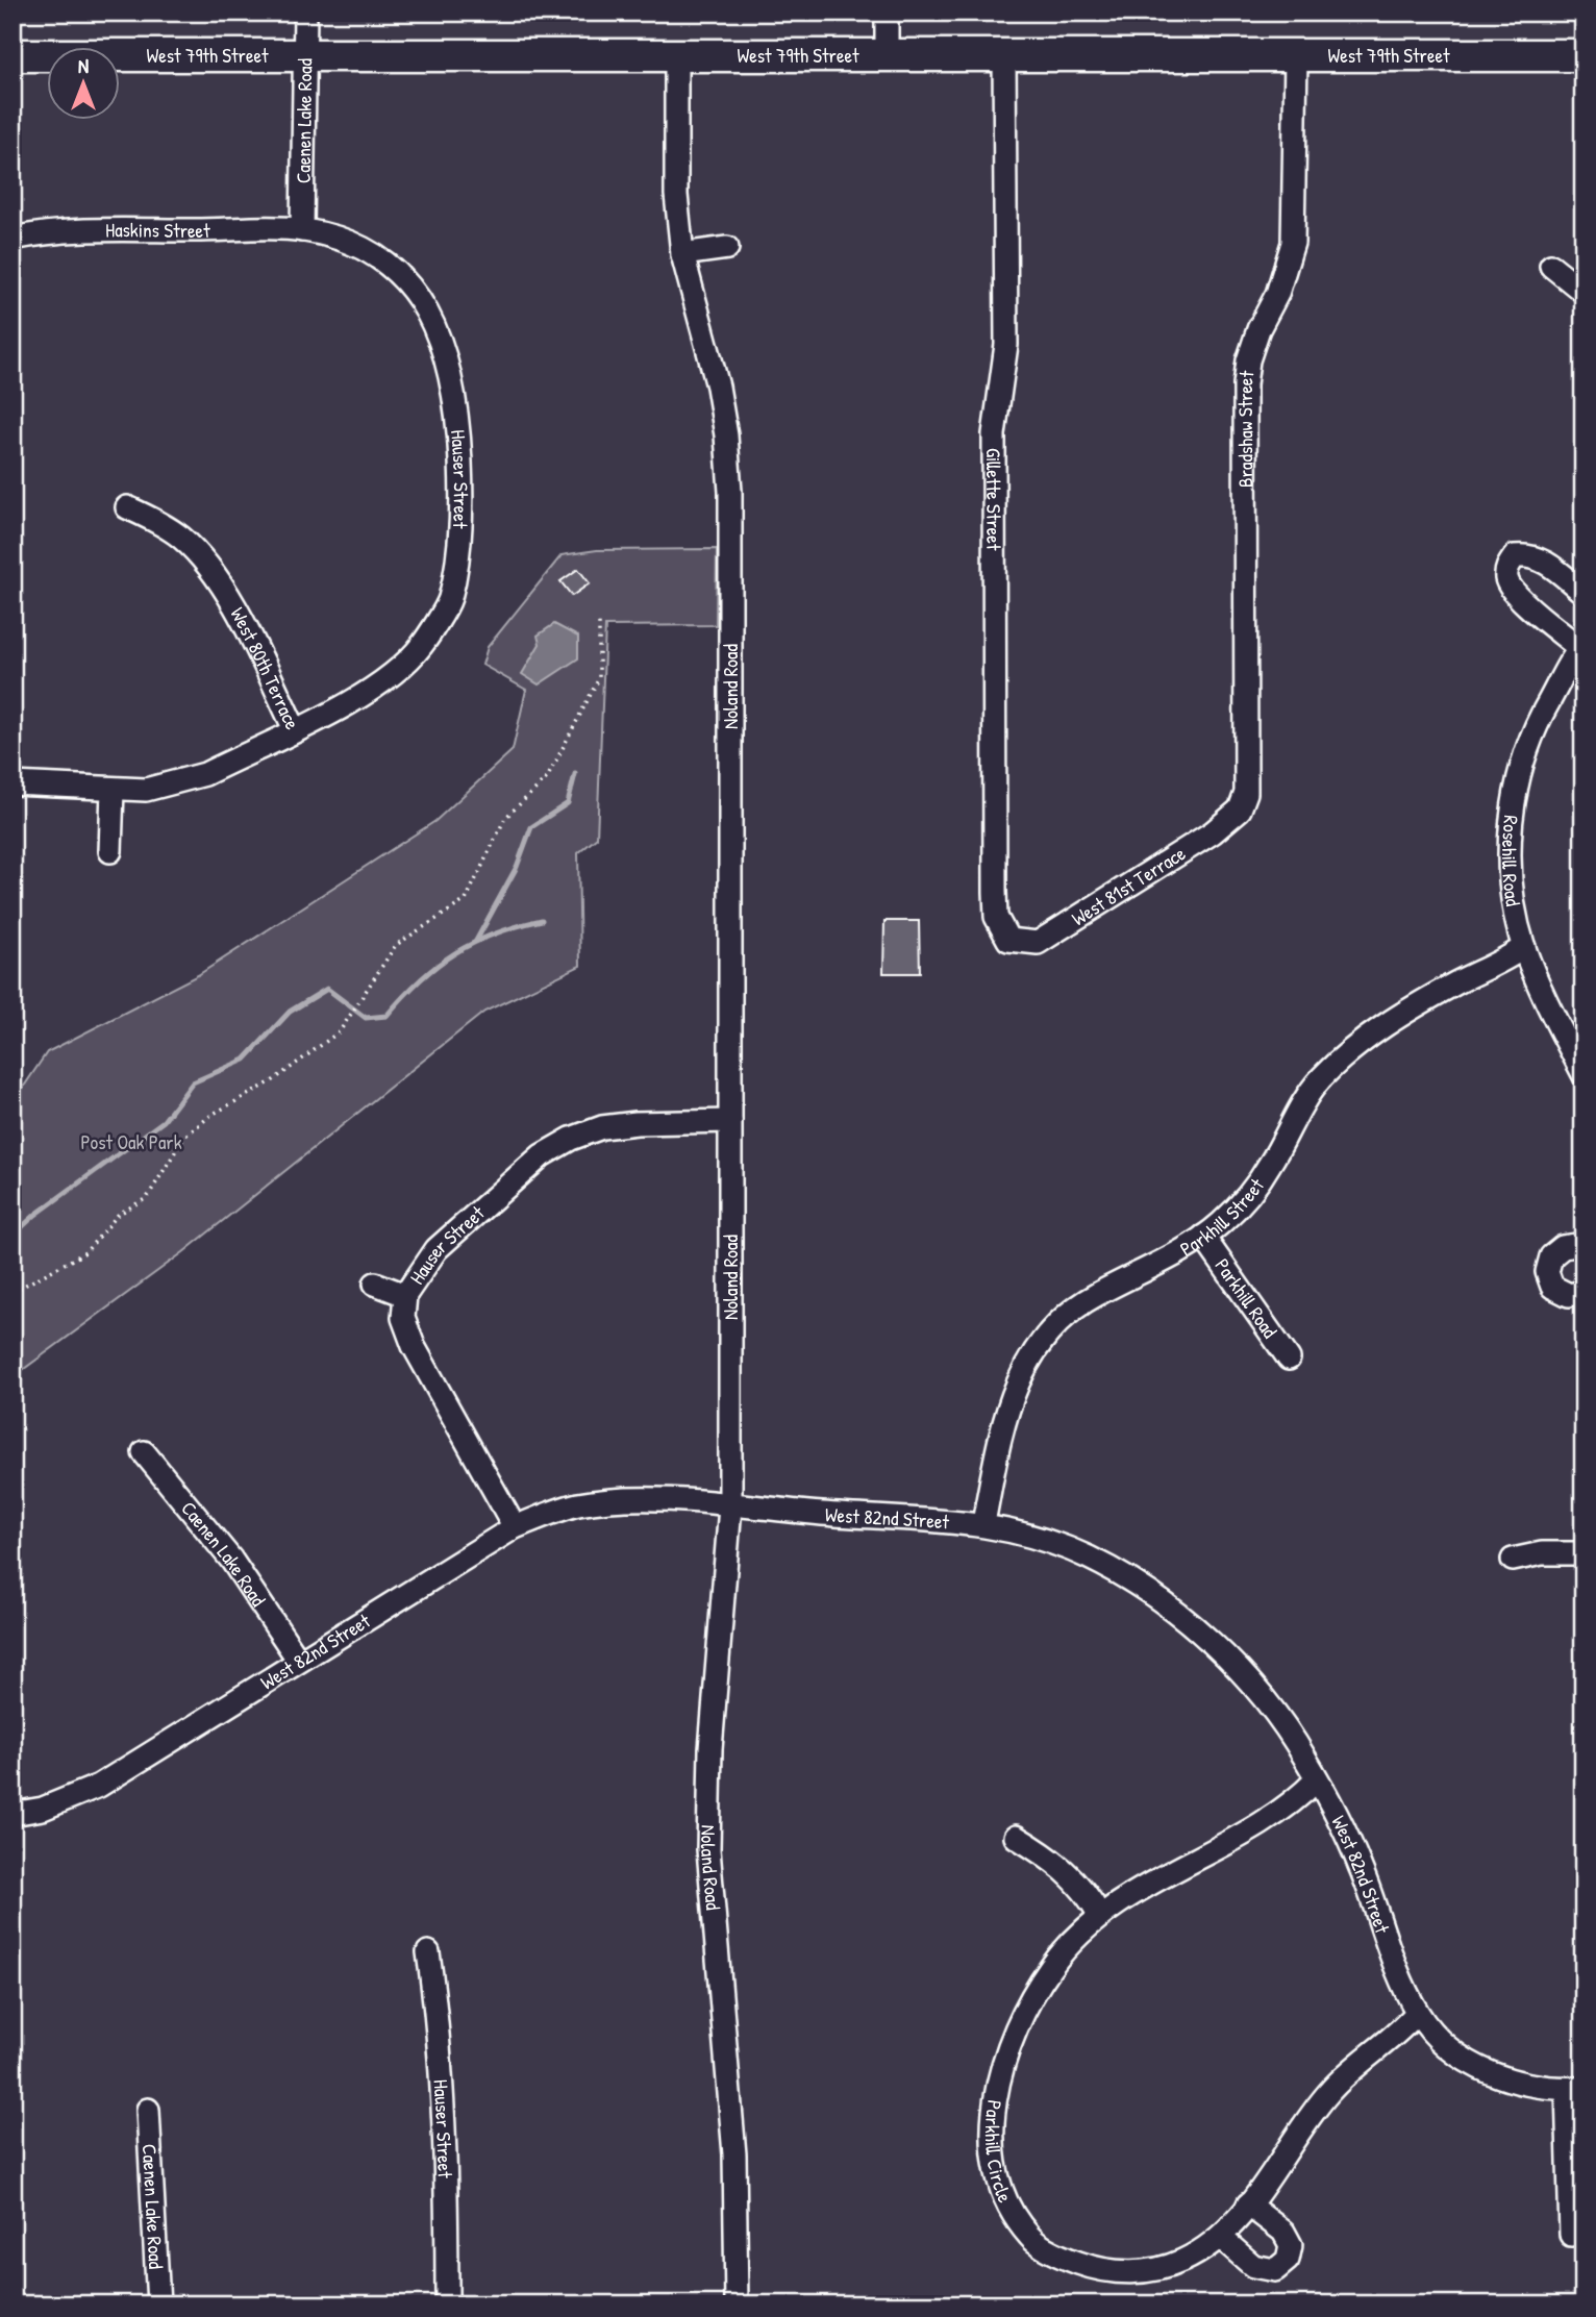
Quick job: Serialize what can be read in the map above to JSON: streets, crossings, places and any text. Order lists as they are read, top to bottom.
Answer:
{
  "streets": {
    "street": [
      "West 79th Street",
      "Caenen Lake Road",
      "Haskins Street",
      "Bradshaw Street",
      "Hauser Street",
      "Gillette Street",
      "West 80th Terrace",
      "Noland Road",
      "Rosehill Road",
      "West 81st Terrace",
      "Parkhill Street",
      "Parkhill Road",
      "West 82nd Street",
      "Parkhill Circle"
    ]
  },
  "crossings": [
    ["West 79th Street", "Caenen Lake Road"],
    ["West 79th Street", "Bradshaw Street"],
    ["West 79th Street", "Gillette Street"],
    ["West 79th Street", "Noland Road"],
    ["Caenen Lake Road", "Haskins Street"],
    ["Caenen Lake Road", "Hauser Street"],
    ["Caenen Lake Road", "West 82nd Street"],
    ["Haskins Street", "Hauser Street"],
    ["Bradshaw Street", "West 81st Terrace"],
    ["Hauser Street", "West 80th Terrace"],
    ["Hauser Street", "Noland Road"],
    ["Hauser Street", "West 82nd Street"],
    ["Gillette Street", "West 81st Terrace"],
    ["Noland Road", "West 82nd Street"],
    ["Rosehill Road", "Parkhill Street"],
    ["Parkhill Street", "Parkhill Road"],
    ["Parkhill Street", "West 82nd Street"],
    ["West 82nd Street", "Parkhill Circle"]
  ],
  "parks": ["Post Oak Park"],
  "north": "top"
}
